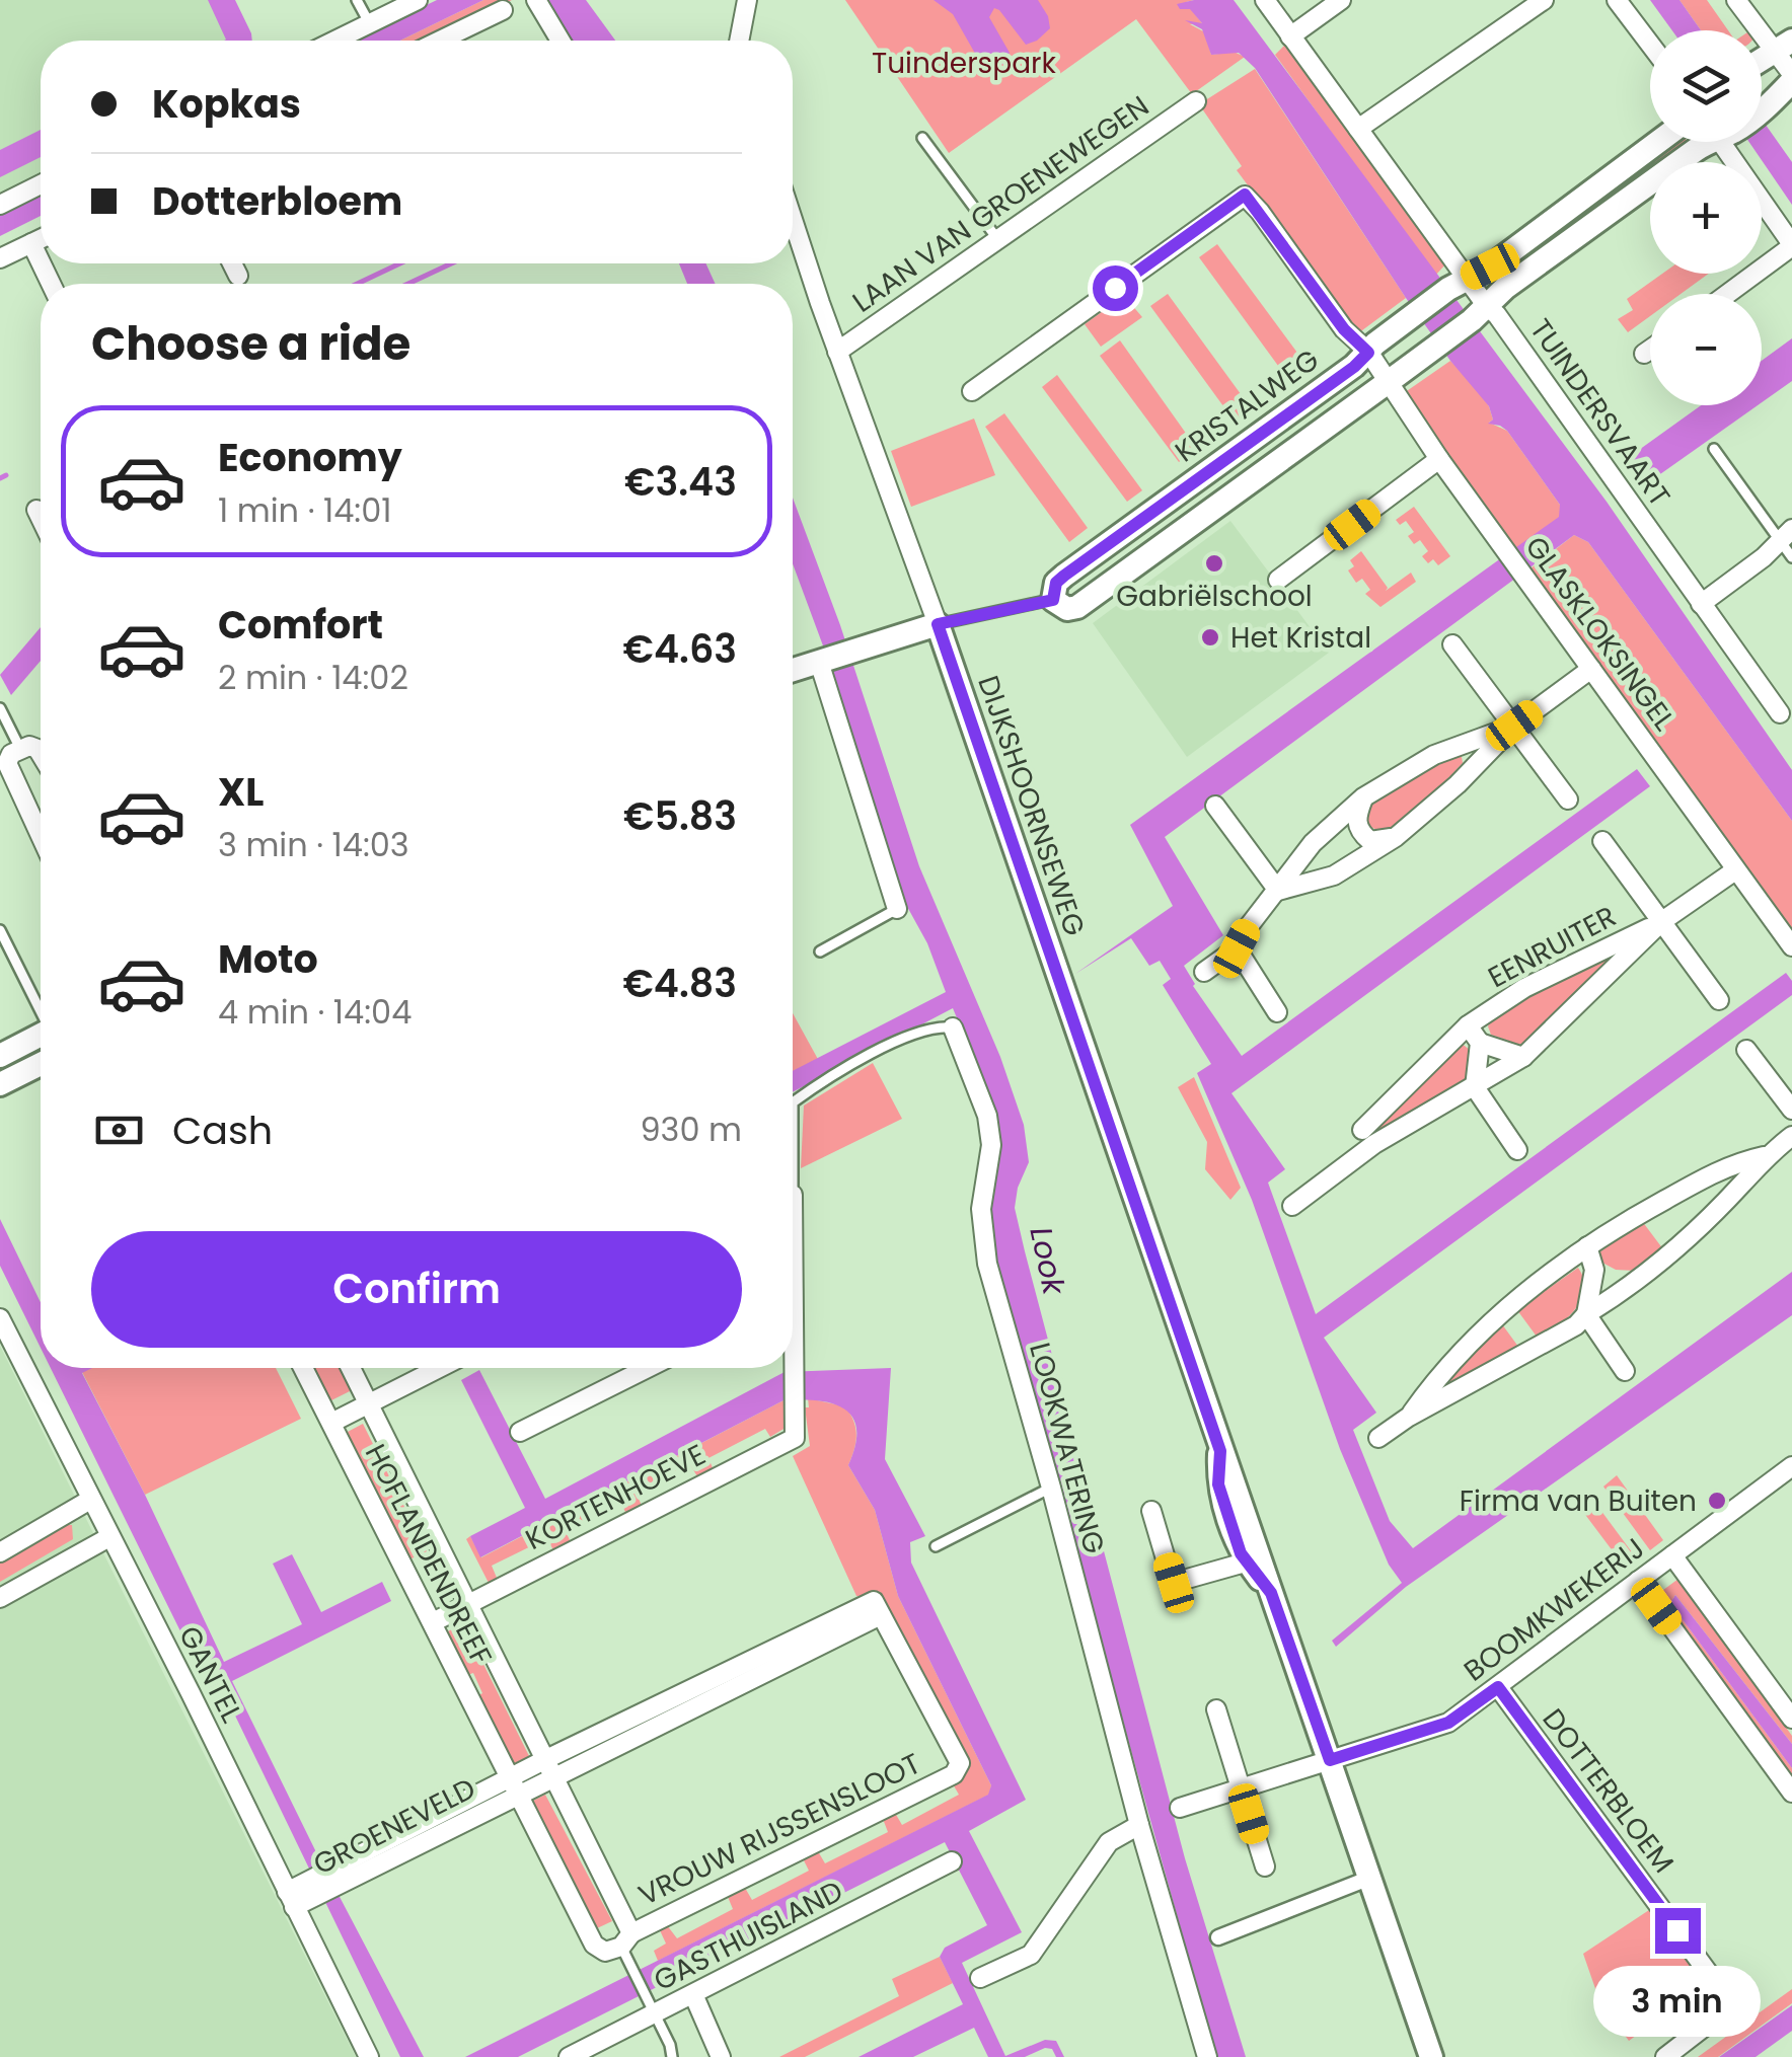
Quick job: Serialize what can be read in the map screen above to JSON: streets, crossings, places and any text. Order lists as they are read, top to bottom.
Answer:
{
  "streets": {
    "street": [
      "LAAN VAN GROENEWEGEN",
      "KRISTALWEG",
      "TUINDERSVAART",
      "GLASKLOKSINGEL",
      "DIJKSHOORNSEWEG",
      "EENRUITER",
      "LOOKWATERING",
      "KORTENHOEVE",
      "HOFLANDENDREEF",
      "BOOMKWEKERIJ",
      "GANTEL",
      "DOTTERBLOEM",
      "GROENEVELD",
      "VROUW RIJSSENSLOOT",
      "GASTHUISLAND"
    ]
  },
  "crossings": [
    ["LAAN VAN GROENEWEGEN", "DIJKSHOORNSEWEG"],
    ["KRISTALWEG", "TUINDERSVAART"],
    ["KRISTALWEG", "GLASKLOKSINGEL"],
    ["GLASKLOKSINGEL", "EENRUITER"],
    ["DIJKSHOORNSEWEG", "BOOMKWEKERIJ"],
    ["KORTENHOEVE", "HOFLANDENDREEF"],
    ["HOFLANDENDREEF", "GROENEVELD"],
    ["HOFLANDENDREEF", "VROUW RIJSSENSLOOT"],
    ["HOFLANDENDREEF", "GASTHUISLAND"],
    ["BOOMKWEKERIJ", "DOTTERBLOEM"],
    ["GANTEL", "GROENEVELD"]
  ],
  "water": ["Look"],
  "parks": ["Tuinderspark"],
  "places": ["Gabriëlschool", "Het Kristal", "Firma van Buiten"],
  "page": {
    "map_buttons": ["+", "−"],
    "banner": ["Kopkas", "Dotterbloem"],
    "heading": "Choose a ride",
    "list": [
      {
        "name": "Economy",
        "note": "1 min · 14:01",
        "value": "€3.43"
      },
      {
        "name": "Comfort",
        "note": "2 min · 14:02",
        "value": "€4.63"
      },
      {
        "name": "XL",
        "note": "3 min · 14:03",
        "value": "€5.83"
      },
      {
        "name": "Moto",
        "note": "4 min · 14:04",
        "value": "€4.83"
      }
    ],
    "pay": ["Cash", "930 m"],
    "buttons": "Confirm",
    "bubble": "3 min"
  }
}
